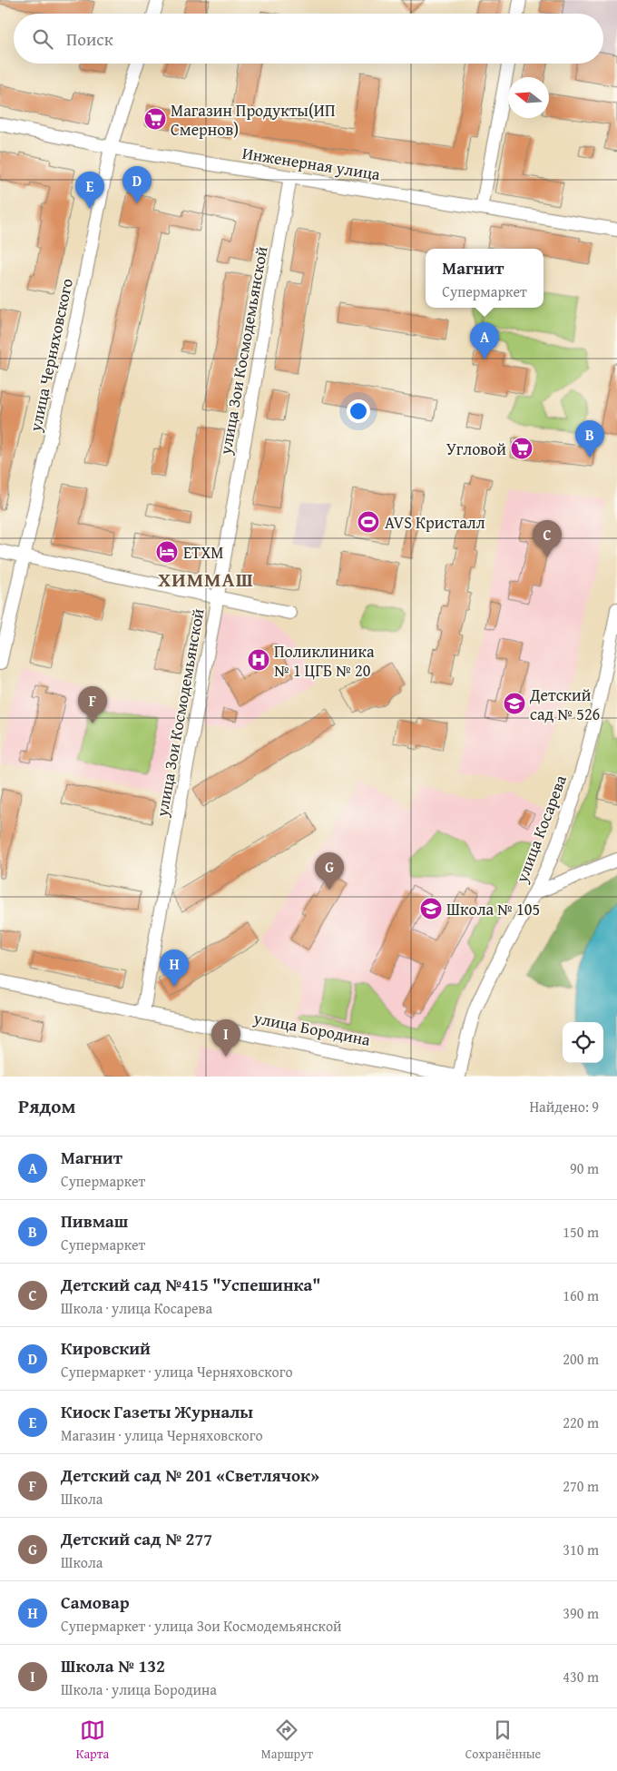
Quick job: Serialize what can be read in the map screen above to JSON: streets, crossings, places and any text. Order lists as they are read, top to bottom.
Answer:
{
  "streets": {
    "street": [
      "Инженерная улица",
      "улица Зои Космодемьянской",
      "улица Черняховского",
      "улица Косарева",
      "улица Бородина"
    ]
  },
  "crossings": [
    ["Инженерная улица", "улица Зои Космодемьянской"],
    ["Инженерная улица", "улица Черняховского"],
    ["улица Зои Космодемьянской", "улица Бородина"],
    ["улица Косарева", "улица Бородина"]
  ],
  "districts": ["ХИММАШ"],
  "places": {
    "supermarket": ["Магазин Продукты(ИП Смернов)", "Угловой"],
    "sports": ["AVS Кристалл"],
    "hotel": ["ЕТХМ"],
    "hospital": ["Поликлиника № 1 ЦГБ № 20"],
    "school or university": ["Детcкий сад № 526", "Школа № 105"]
  },
  "north": "left",
  "page": {
    "search": "Поиск",
    "pins": [
      "D",
      "E",
      "A",
      "B",
      "C",
      "F",
      "G",
      "H",
      "I"
    ],
    "popup": ["Магнит", "Супермаркет"],
    "heading": ["Рядом", "Найдено: 9"],
    "list": [
      {
        "mark": "A",
        "name": "Магнит",
        "note": "Супермаркет",
        "value": "90 m"
      },
      {
        "mark": "B",
        "name": "Пивмаш",
        "note": "Супермаркет",
        "value": "150 m"
      },
      {
        "mark": "C",
        "name": "Детский сад №415 \"Успешинка\"",
        "note": "Школа · улица Косарева",
        "value": "160 m"
      },
      {
        "mark": "D",
        "name": "Кировский",
        "note": "Супермаркет · улица Черняховского",
        "value": "200 m"
      },
      {
        "mark": "E",
        "name": "Киоск Газеты Журналы",
        "note": "Магазин · улица Черняховского",
        "value": "220 m"
      },
      {
        "mark": "F",
        "name": "Детский сад № 201 «Светлячок»",
        "note": "Школа",
        "value": "270 m"
      },
      {
        "mark": "G",
        "name": "Детcкий сад № 277",
        "note": "Школа",
        "value": "310 m"
      },
      {
        "mark": "H",
        "name": "Самовар",
        "note": "Супермаркет · улица Зои Космодемьянской",
        "value": "390 m"
      },
      {
        "mark": "I",
        "name": "Школа № 132",
        "note": "Школа · улица Бородина",
        "value": "430 m"
      }
    ],
    "nav": ["Карта", "Маршрут", "Сохранённые"]
  }
}
